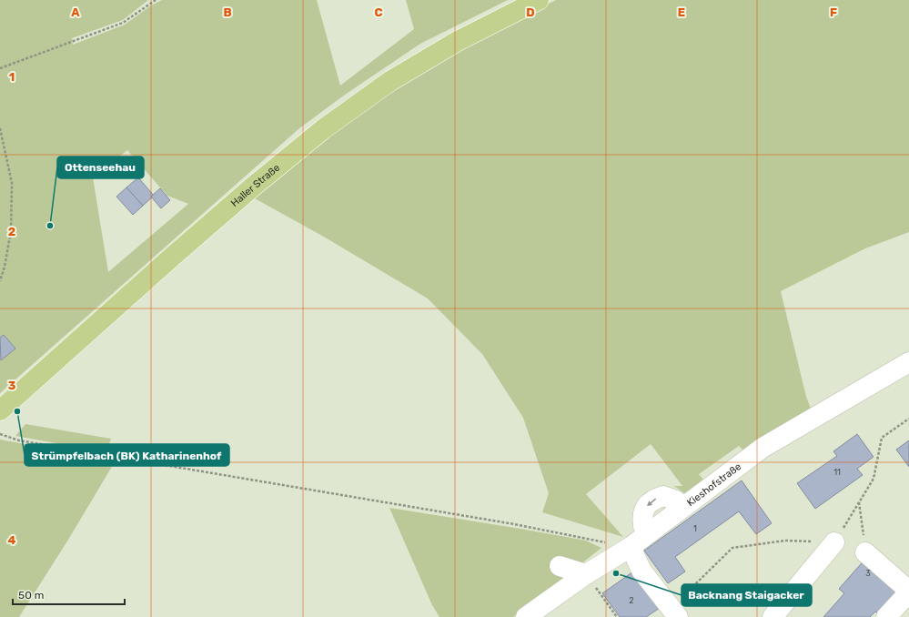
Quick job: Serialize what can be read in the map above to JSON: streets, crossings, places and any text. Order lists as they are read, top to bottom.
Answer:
{
  "streets": {
    "main road": ["Haller Straße"],
    "street": ["Kieshofstraße"]
  },
  "places": ["Ottenseehau", "Strümpfelbach (BK) Katharinenhof", "Backnang Staigacker"],
  "house_numbers": [
    "11",
    "1",
    "3",
    "2"
  ],
  "scale_bar": "50 m",
  "grid": {
    "columns": [
      "A",
      "B",
      "C",
      "D",
      "E",
      "F"
    ],
    "rows": [
      "1",
      "2",
      "3",
      "4"
    ]
  }
}
